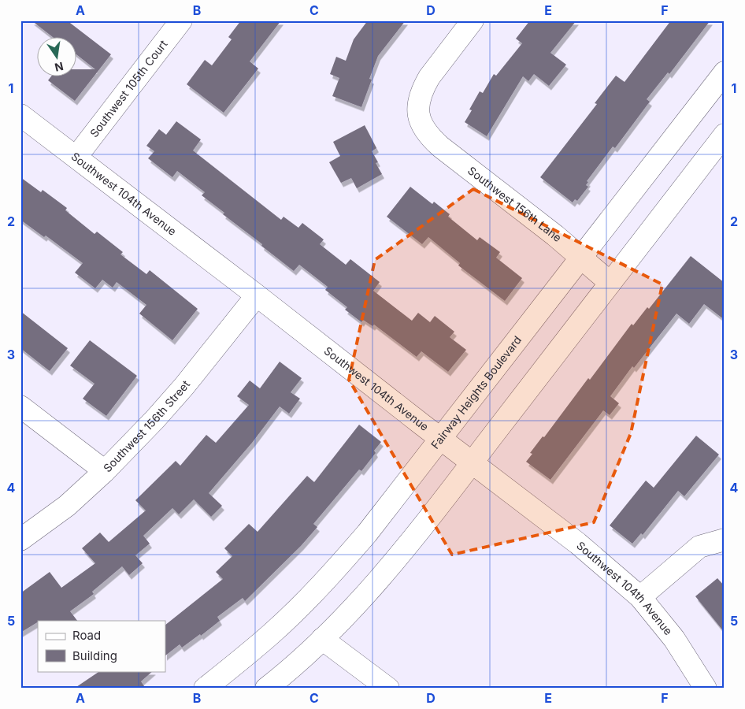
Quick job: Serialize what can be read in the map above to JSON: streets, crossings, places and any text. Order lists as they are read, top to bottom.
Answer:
{
  "streets": {
    "street": [
      "Southwest 105th Court",
      "Southwest 104th Avenue",
      "Southwest 156th Lane",
      "Fairway Heights Boulevard",
      "Southwest 156th Street"
    ]
  },
  "crossings": [
    ["Southwest 105th Court", "Southwest 104th Avenue"],
    ["Southwest 104th Avenue", "Fairway Heights Boulevard"],
    ["Southwest 104th Avenue", "Southwest 156th Street"],
    ["Southwest 156th Lane", "Fairway Heights Boulevard"]
  ],
  "legend": ["Road", "Building"],
  "north": "bottom",
  "grid": {
    "columns": [
      "A",
      "B",
      "C",
      "D",
      "E",
      "F"
    ],
    "rows": [
      "1",
      "2",
      "3",
      "4",
      "5"
    ]
  }
}
